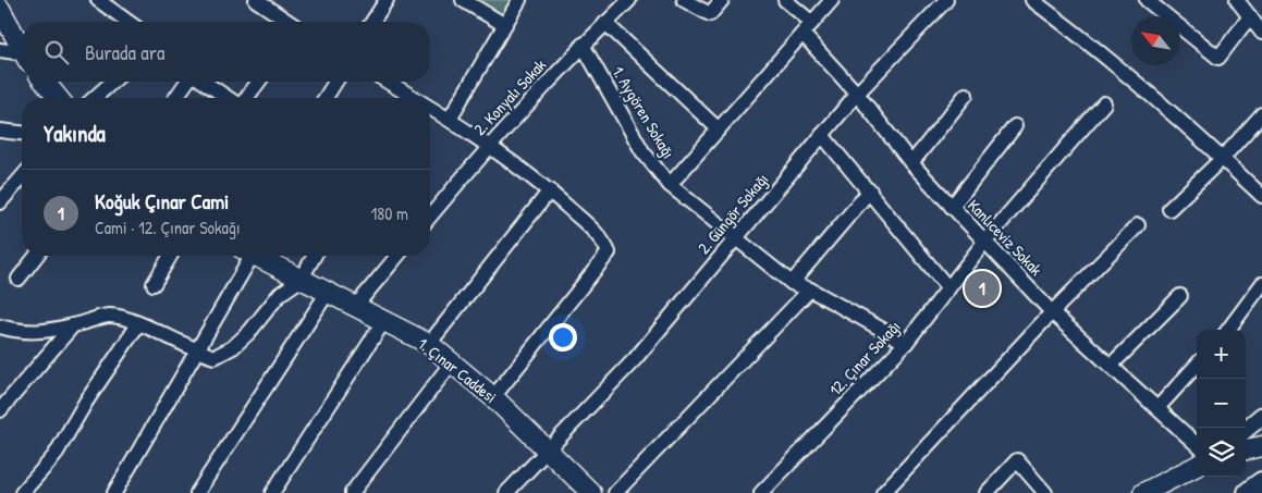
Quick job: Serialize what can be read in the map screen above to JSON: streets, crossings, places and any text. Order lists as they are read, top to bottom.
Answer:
{
  "streets": {
    "main road": ["1. Çınar Caddesi"],
    "street": [
      "2. Konyalı Sokak",
      "1. Aygören Sokağı",
      "2. Güngör Sokağı",
      "Kanlıceviz Sokak",
      "12. Çınar Sokağı"
    ]
  },
  "crossings": [
    ["2. Konyalı Sokak", "1. Aygören Sokağı"],
    ["1. Aygören Sokağı", "2. Güngör Sokağı"],
    ["1. Aygören Sokağı", "12. Çınar Sokağı"],
    ["2. Güngör Sokağı", "Kanlıceviz Sokak"],
    ["2. Güngör Sokağı", "1. Çınar Caddesi"],
    ["Kanlıceviz Sokak", "12. Çınar Sokağı"]
  ],
  "north": "top left",
  "page": {
    "search": "Burada ara",
    "heading": "Yakında",
    "list": [
      {
        "mark": "1",
        "name": "Koğuk Çınar Cami",
        "note": "Cami · 12. Çınar Sokağı",
        "value": "180 m"
      }
    ],
    "pins": "1",
    "map_buttons": ["+", "−"]
  }
}
